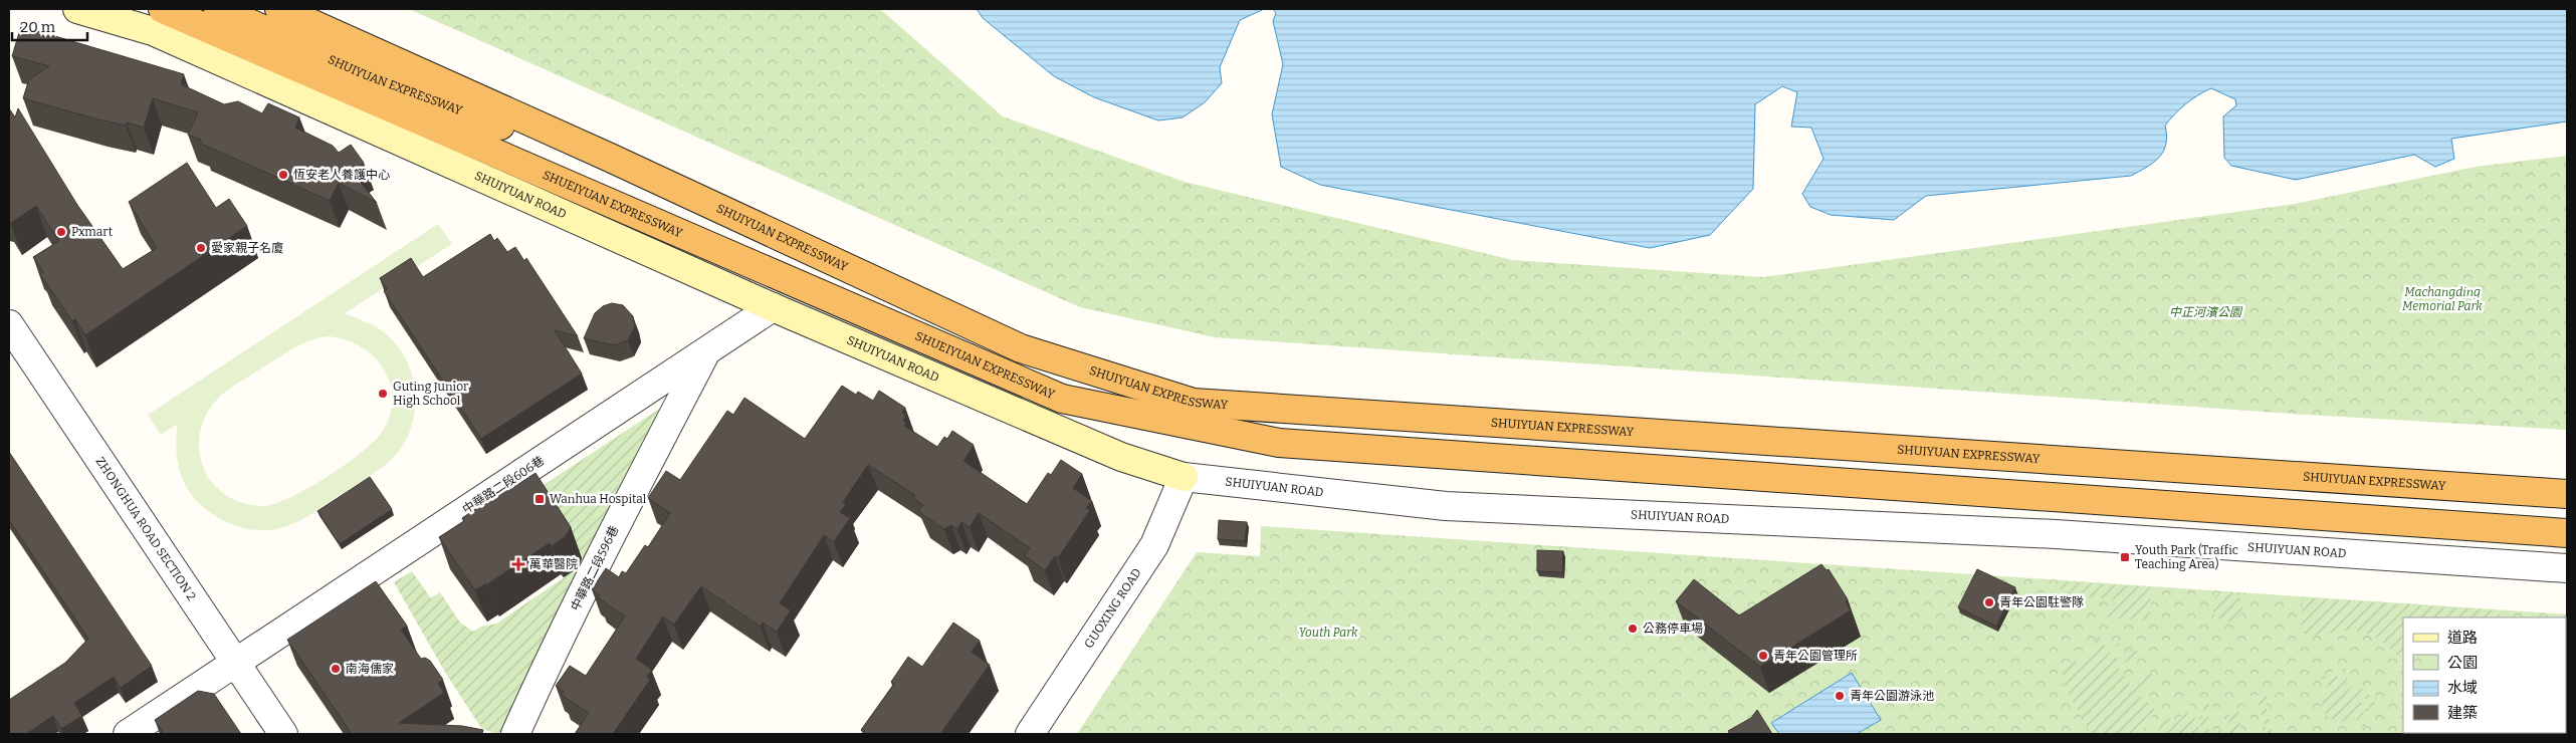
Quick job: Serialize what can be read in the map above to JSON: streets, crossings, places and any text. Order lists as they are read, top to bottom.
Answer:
{
  "streets": {
    "highway": ["SHUIYUAN EXPRESSWAY"],
    "main road": ["SHUIYUAN ROAD"],
    "street": [
      "中華路二段606巷",
      "ZHONGHUA ROAD SECTION 2",
      "中華路二段596巷",
      "GUOXING ROAD"
    ]
  },
  "crossings": [
    ["SHUIYUAN ROAD", "中華路二段606巷"],
    ["SHUIYUAN ROAD", "GUOXING ROAD"],
    ["中華路二段606巷", "ZHONGHUA ROAD SECTION 2"],
    ["中華路二段606巷", "中華路二段596巷"]
  ],
  "parks": ["Machangding Memorial Park", "中正河濱公園", "Youth Park"],
  "places": {
    "other": [
      "恆安老人養護中心",
      "Pxmart",
      "愛家親子名廈",
      "Guting Junior High School",
      "青年公園駐警隊",
      "公務停車場",
      "青年公園管理所",
      "南海儒家",
      "青年公園游泳池"
    ],
    "transit": ["Wanhua Hospital", "Youth Park (Traffic Teaching Area)"],
    "health": ["萬華醫院"]
  },
  "legend": [
    "道路",
    "公園",
    "水域",
    "建築"
  ],
  "scale_bar": "20 m"
}
